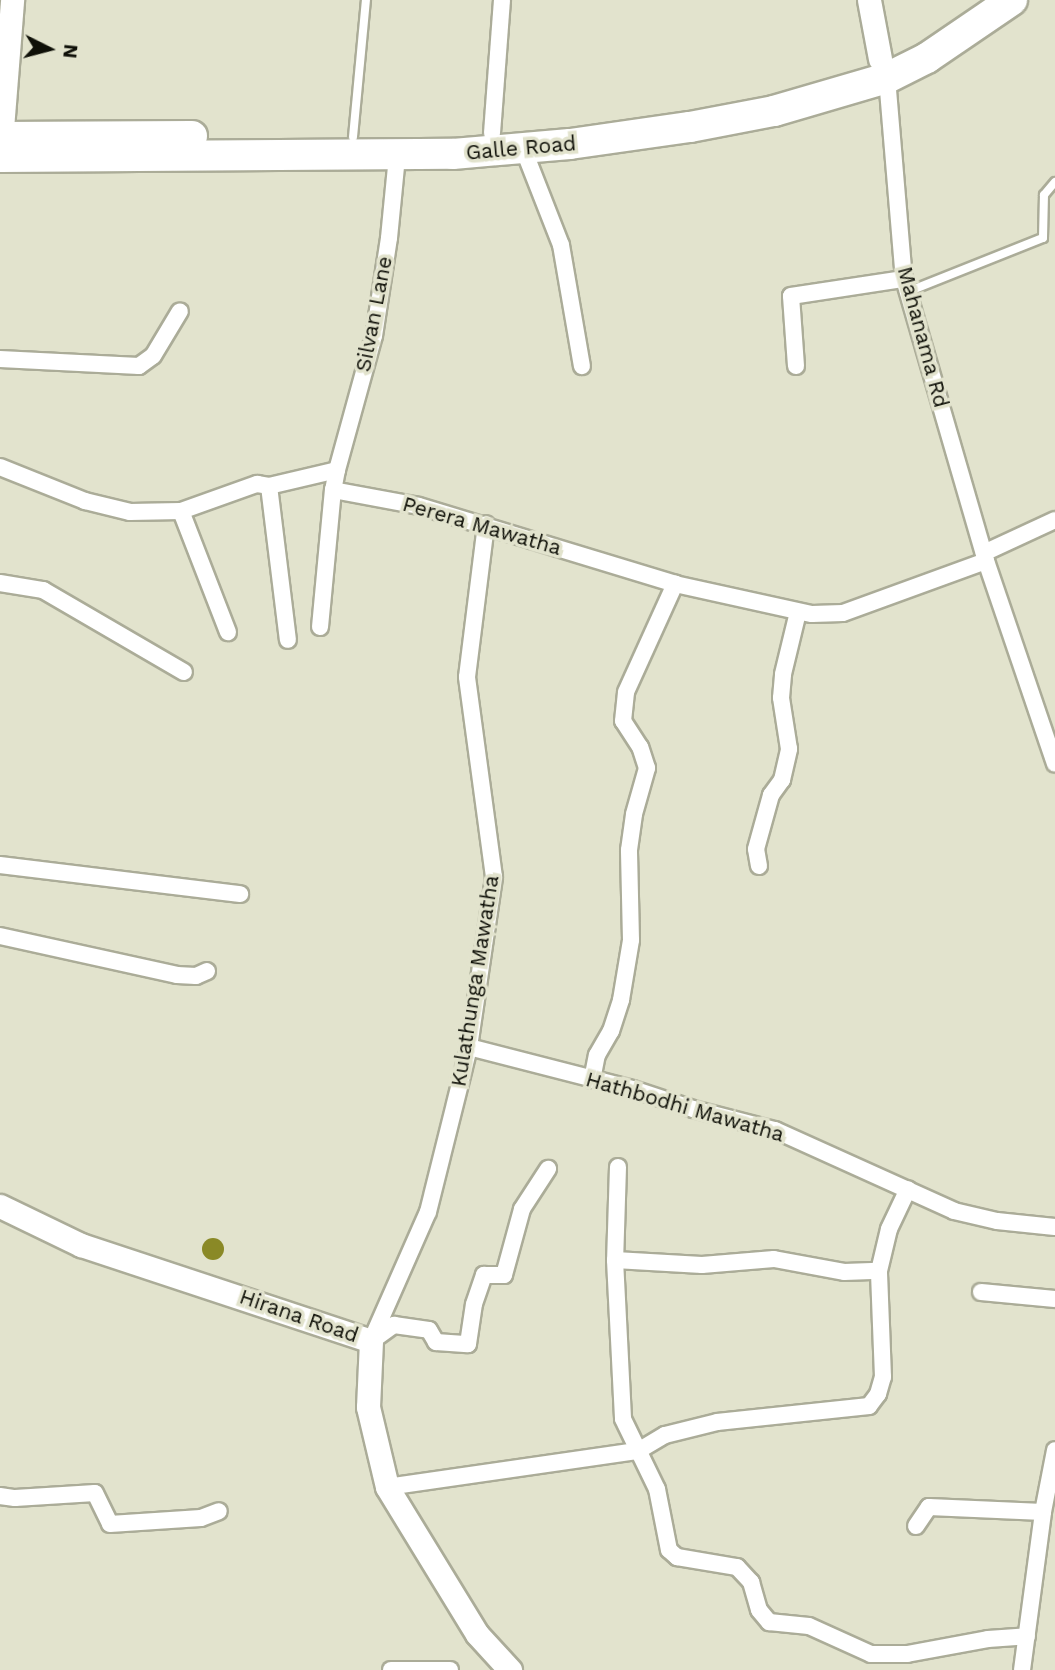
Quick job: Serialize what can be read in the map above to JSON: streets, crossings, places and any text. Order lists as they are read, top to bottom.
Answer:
{
  "streets": {
    "highway": ["Galle Road"],
    "street": [
      "Silvan Lane",
      "Mahanama Rd",
      "Perera Mawatha",
      "Kulathunga Mawatha",
      "Hathbodhi Mawatha",
      "Hirana Road"
    ]
  },
  "crossings": [
    ["Galle Road", "Silvan Lane"],
    ["Galle Road", "Mahanama Rd"],
    ["Mahanama Rd", "Perera Mawatha"],
    ["Perera Mawatha", "Kulathunga Mawatha"],
    ["Kulathunga Mawatha", "Hathbodhi Mawatha"],
    ["Kulathunga Mawatha", "Hirana Road"]
  ],
  "north": "right"
}
